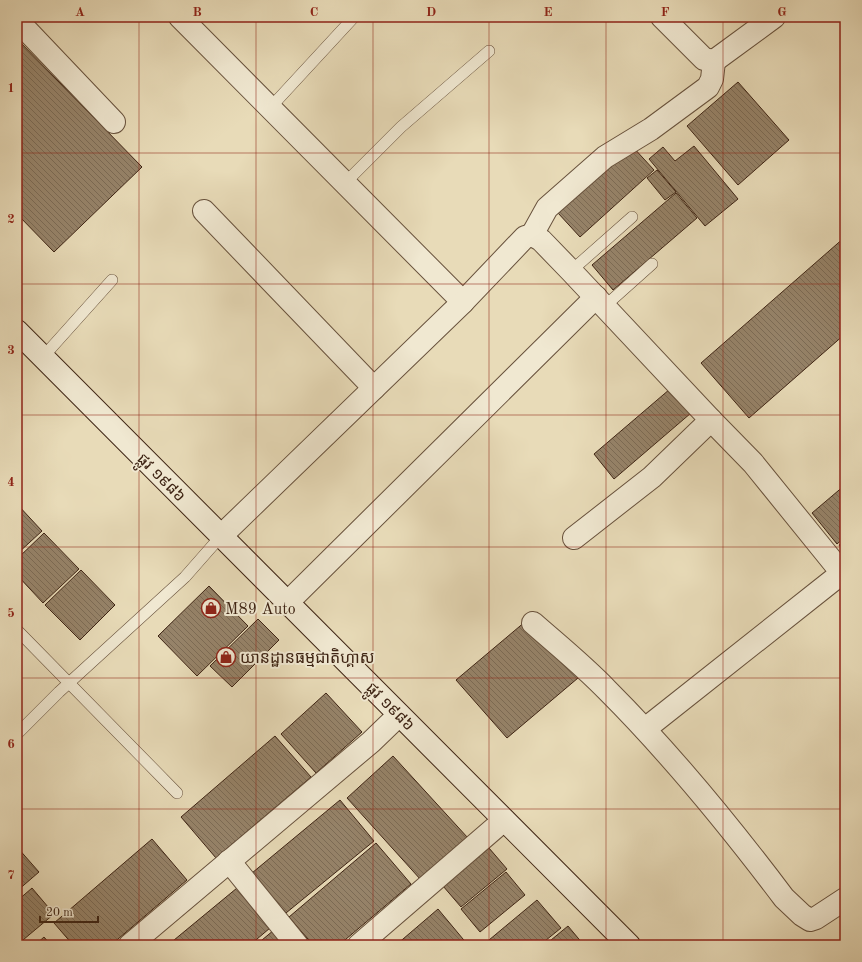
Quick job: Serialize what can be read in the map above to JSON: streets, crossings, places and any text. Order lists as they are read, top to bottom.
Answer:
{
  "streets": {
    "street": ["ផ្លូវ ១៩៨៦"]
  },
  "places": {
    "shop": ["M89 Auto", "យានដ្ឋានធម្មជាតិហ្គាស"]
  },
  "scale_bar": "20 m",
  "grid": {
    "columns": [
      "A",
      "B",
      "C",
      "D",
      "E",
      "F",
      "G"
    ],
    "rows": [
      "1",
      "2",
      "3",
      "4",
      "5",
      "6",
      "7"
    ]
  }
}
